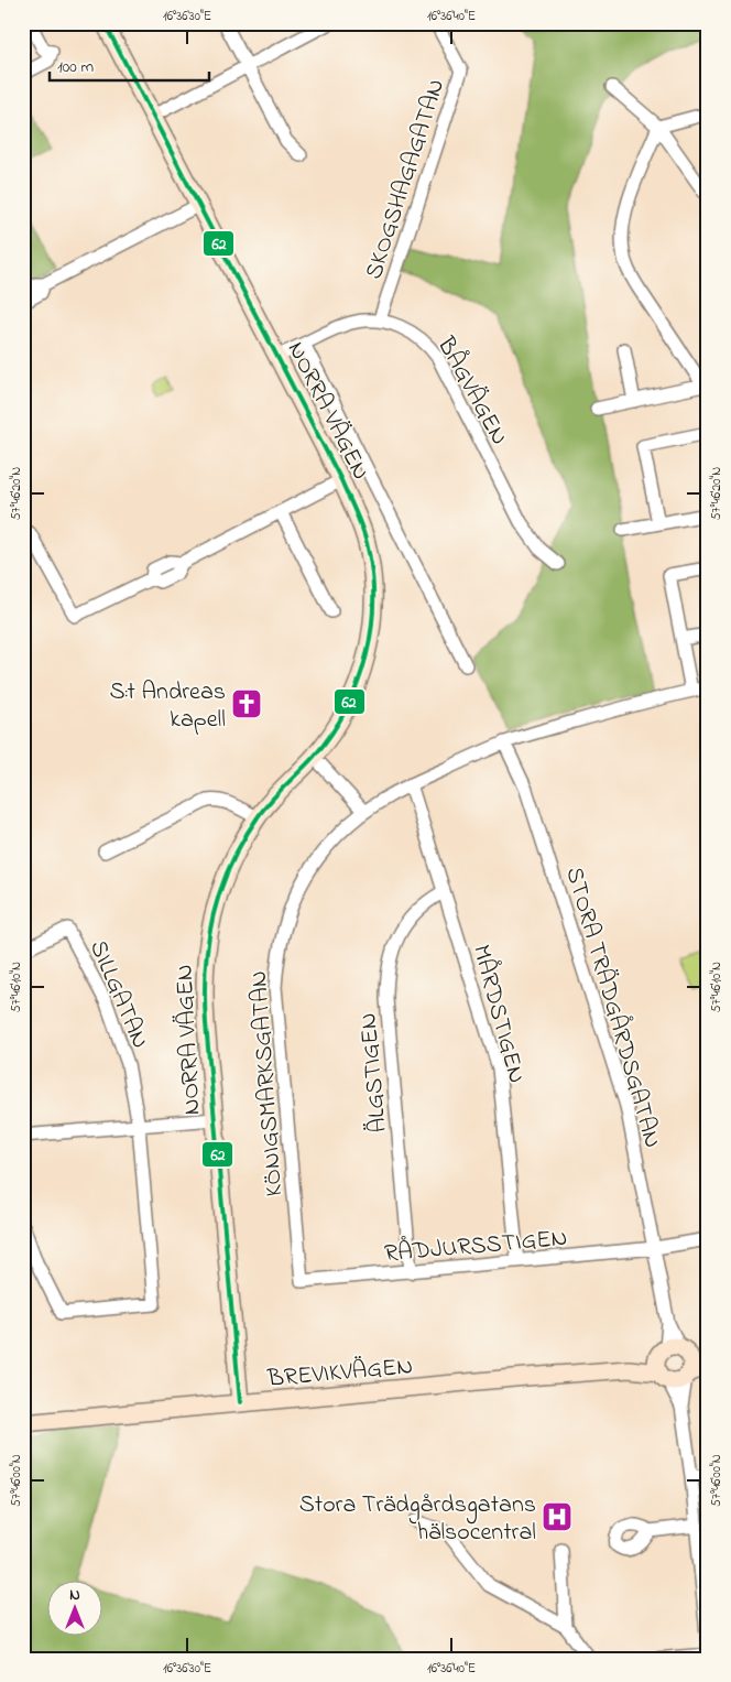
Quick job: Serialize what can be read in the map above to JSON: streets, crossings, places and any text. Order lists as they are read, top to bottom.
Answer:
{
  "streets": {
    "street": [
      "SKOGSHAGAGATAN",
      "BÅGVÄGEN",
      "NORRA VÄGEN",
      "SILLGATAN",
      "STORA TRÄDGÅRDSGATAN",
      "MÅRDSTIGEN",
      "ÄLGSTIGEN",
      "KÖNIGSMARKSGATAN",
      "RÅDJURSSTIGEN",
      "BREVIKVÄGEN"
    ]
  },
  "crossings": [
    ["SKOGSHAGAGATAN", "BÅGVÄGEN"],
    ["BÅGVÄGEN", "NORRA VÄGEN"],
    ["NORRA VÄGEN", "BREVIKVÄGEN"],
    ["STORA TRÄDGÅRDSGATAN", "KÖNIGSMARKSGATAN"],
    ["STORA TRÄDGÅRDSGATAN", "RÅDJURSSTIGEN"],
    ["STORA TRÄDGÅRDSGATAN", "BREVIKVÄGEN"],
    ["MÅRDSTIGEN", "ÄLGSTIGEN"],
    ["MÅRDSTIGEN", "KÖNIGSMARKSGATAN"],
    ["MÅRDSTIGEN", "RÅDJURSSTIGEN"],
    ["ÄLGSTIGEN", "RÅDJURSSTIGEN"],
    ["KÖNIGSMARKSGATAN", "RÅDJURSSTIGEN"]
  ],
  "places": {
    "church": ["S:t Andreas kapell"],
    "hospital": ["Stora Trädgårdsgatans hälsocentral"]
  },
  "lines": ["transit line 62"],
  "scale_bar": "100 m",
  "north": "top",
  "coordinates": [
    "16°36'30\"E",
    "16°36'40\"E",
    "57°46'20\"N",
    "57°46'10\"N",
    "57°46'00\"N"
  ]
}
